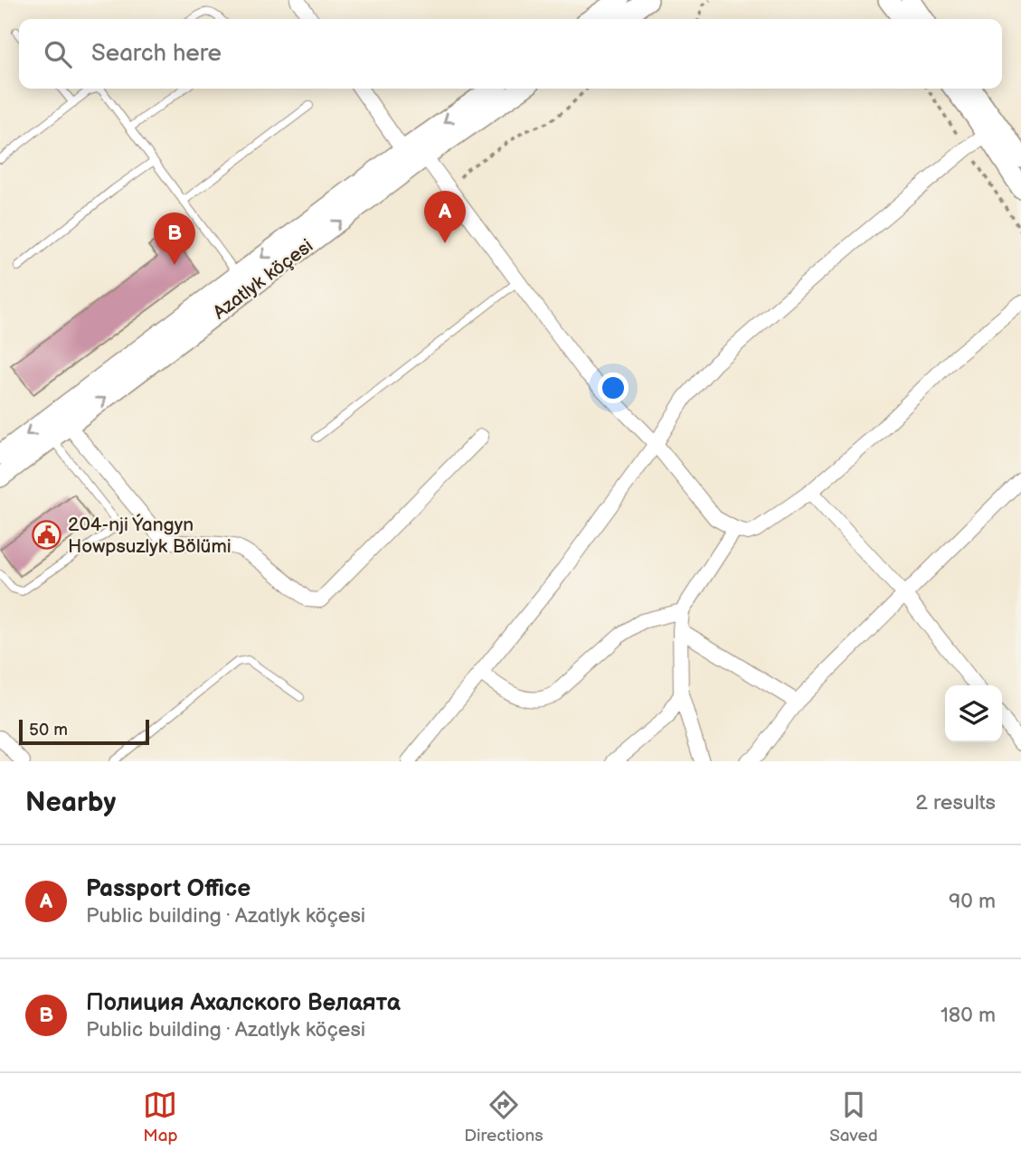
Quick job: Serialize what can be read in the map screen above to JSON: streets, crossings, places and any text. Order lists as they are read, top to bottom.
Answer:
{
  "streets": {
    "street": ["Azatlyk köçesi"]
  },
  "places": {
    "public building": ["204-nji Ýangyn Howpsuzlyk Bölümi"]
  },
  "scale_bar": "50 m",
  "page": {
    "search": "Search here",
    "pins": ["A", "B"],
    "scale": "50 m",
    "heading": ["Nearby", "2 results"],
    "list": [
      {
        "mark": "A",
        "name": "Passport Office",
        "note": "Public building · Azatlyk köçesi",
        "value": "90 m"
      },
      {
        "mark": "B",
        "name": "Полиция Ахалского Велаята",
        "note": "Public building · Azatlyk köçesi",
        "value": "180 m"
      }
    ],
    "nav": ["Map", "Directions", "Saved"]
  }
}
